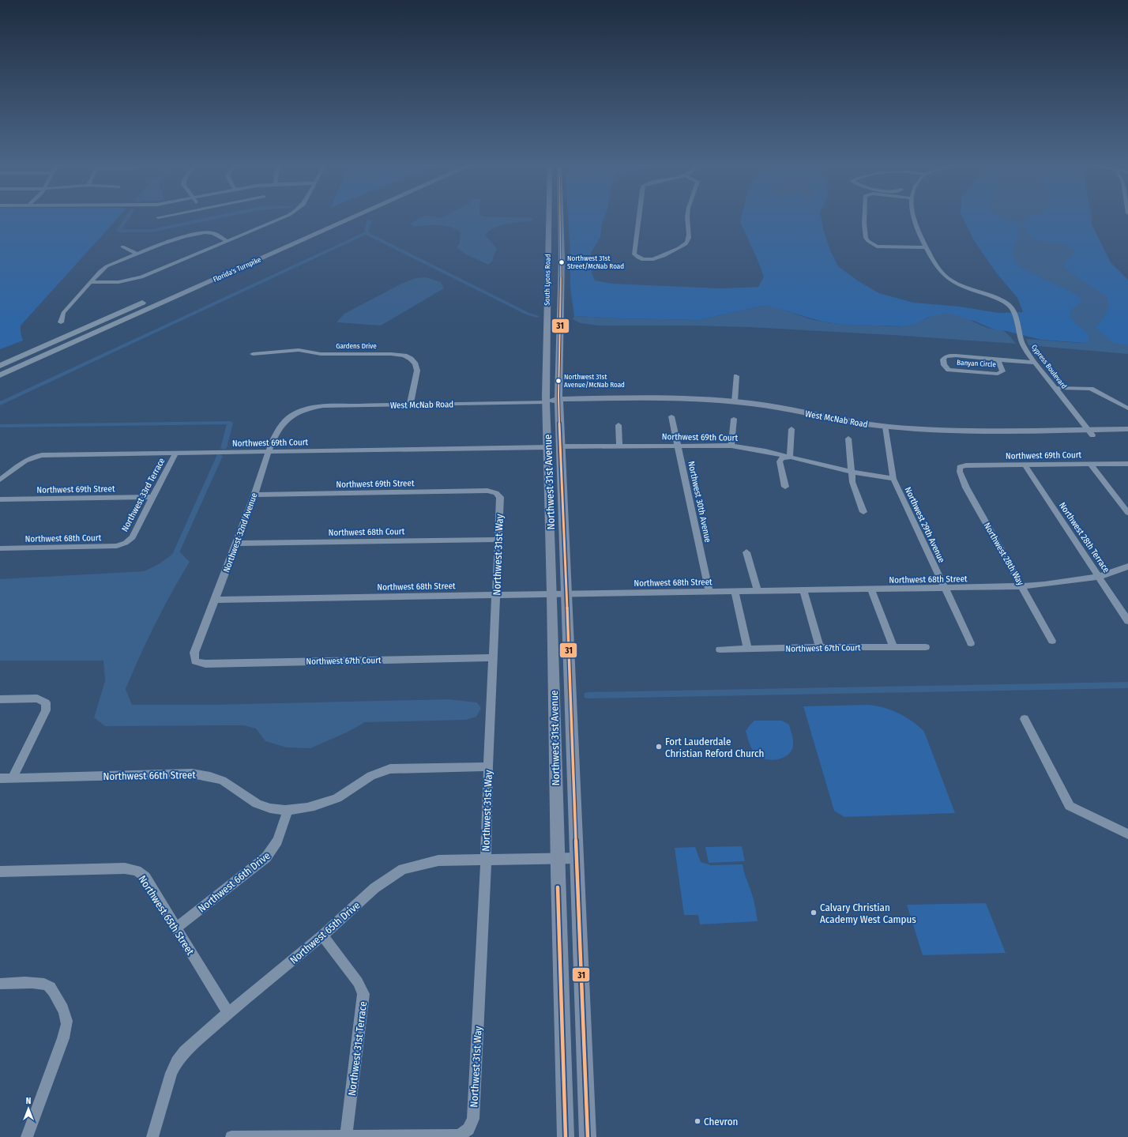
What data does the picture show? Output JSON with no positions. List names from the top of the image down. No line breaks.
{"streets":{"highway":["Florida's Turnpike"],"main road":["South Lyons Road","West McNab Road","Northwest 31st Avenue"],"street":["Gardens Drive","Banyan Circle","Cypress Boulevard","Northwest 69th Court","Northwest 69th Street","Northwest 33rd Terrace","Northwest 30th Avenue","Northwest 29th Avenue","Northwest 68th Court","Northwest 32nd Avenue","Northwest 28th Terrace","Northwest 28th Way","Northwest 31st Way","Northwest 68th Street","Northwest 67th Court","Northwest 66th Street","Northwest 66th Drive","Northwest 65th Street","Northwest 65th Drive","Northwest 31st Terrace"]},"crossings":[["South Lyons Road","Northwest 31st Avenue"],["Gardens Drive","West McNab Road"],["Banyan Circle","Cypress Boulevard"],["Cypress Boulevard","West McNab Road"],["West McNab Road","Northwest 31st Avenue"],["West McNab Road","Northwest 29th Avenue"],["West McNab Road","Northwest 32nd Avenue"],["Northwest 69th Court","Northwest 31st Avenue"],["Northwest 69th Court","Northwest 33rd Terrace"],["Northwest 69th Court","Northwest 30th Avenue"],["Northwest 69th Court","Northwest 29th Avenue"],["Northwest 69th Court","Northwest 32nd Avenue"],["Northwest 69th Court","Northwest 28th Terrace"],["Northwest 69th Court","Northwest 28th Way"],["Northwest 31st Avenue","Northwest 68th Street"],["Northwest 31st Avenue","Northwest 65th Drive"],["Northwest 69th Street","Northwest 33rd Terrace"],["Northwest 69th Street","Northwest 32nd Avenue"],["Northwest 69th Street","Northwest 31st Way"],["Northwest 33rd Terrace","Northwest 68th Court"],["Northwest 30th Avenue","Northwest 68th Street"],["Northwest 29th Avenue","Northwest 68th Street"],["Northwest 68th Court","Northwest 32nd Avenue"],["Northwest 68th Court","Northwest 31st Way"],["Northwest 32nd Avenue","Northwest 68th Street"],["Northwest 32nd Avenue","Northwest 67th Court"],["Northwest 28th Terrace","Northwest 68th Street"],["Northwest 28th Way","Northwest 68th Street"],["Northwest 31st Way","Northwest 68th Street"],["Northwest 31st Way","Northwest 67th Court"],["Northwest 31st Way","Northwest 66th Street"],["Northwest 31st Way","Northwest 65th Drive"],["Northwest 31st Way","Northwest 31st Terrace"],["Northwest 66th Street","Northwest 66th Drive"],["Northwest 66th Drive","Northwest 65th Street"],["Northwest 65th Street","Northwest 65th Drive"],["Northwest 65th Drive","Northwest 31st Terrace"]],"places":["Northwest 31st Street/McNab Road","Northwest 31st Avenue/McNab Road","Fort Lauderdale Christian Reford Church","Calvary Christian Academy West Campus","Chevron"],"lines":["transit line 31"],"north":"top"}
